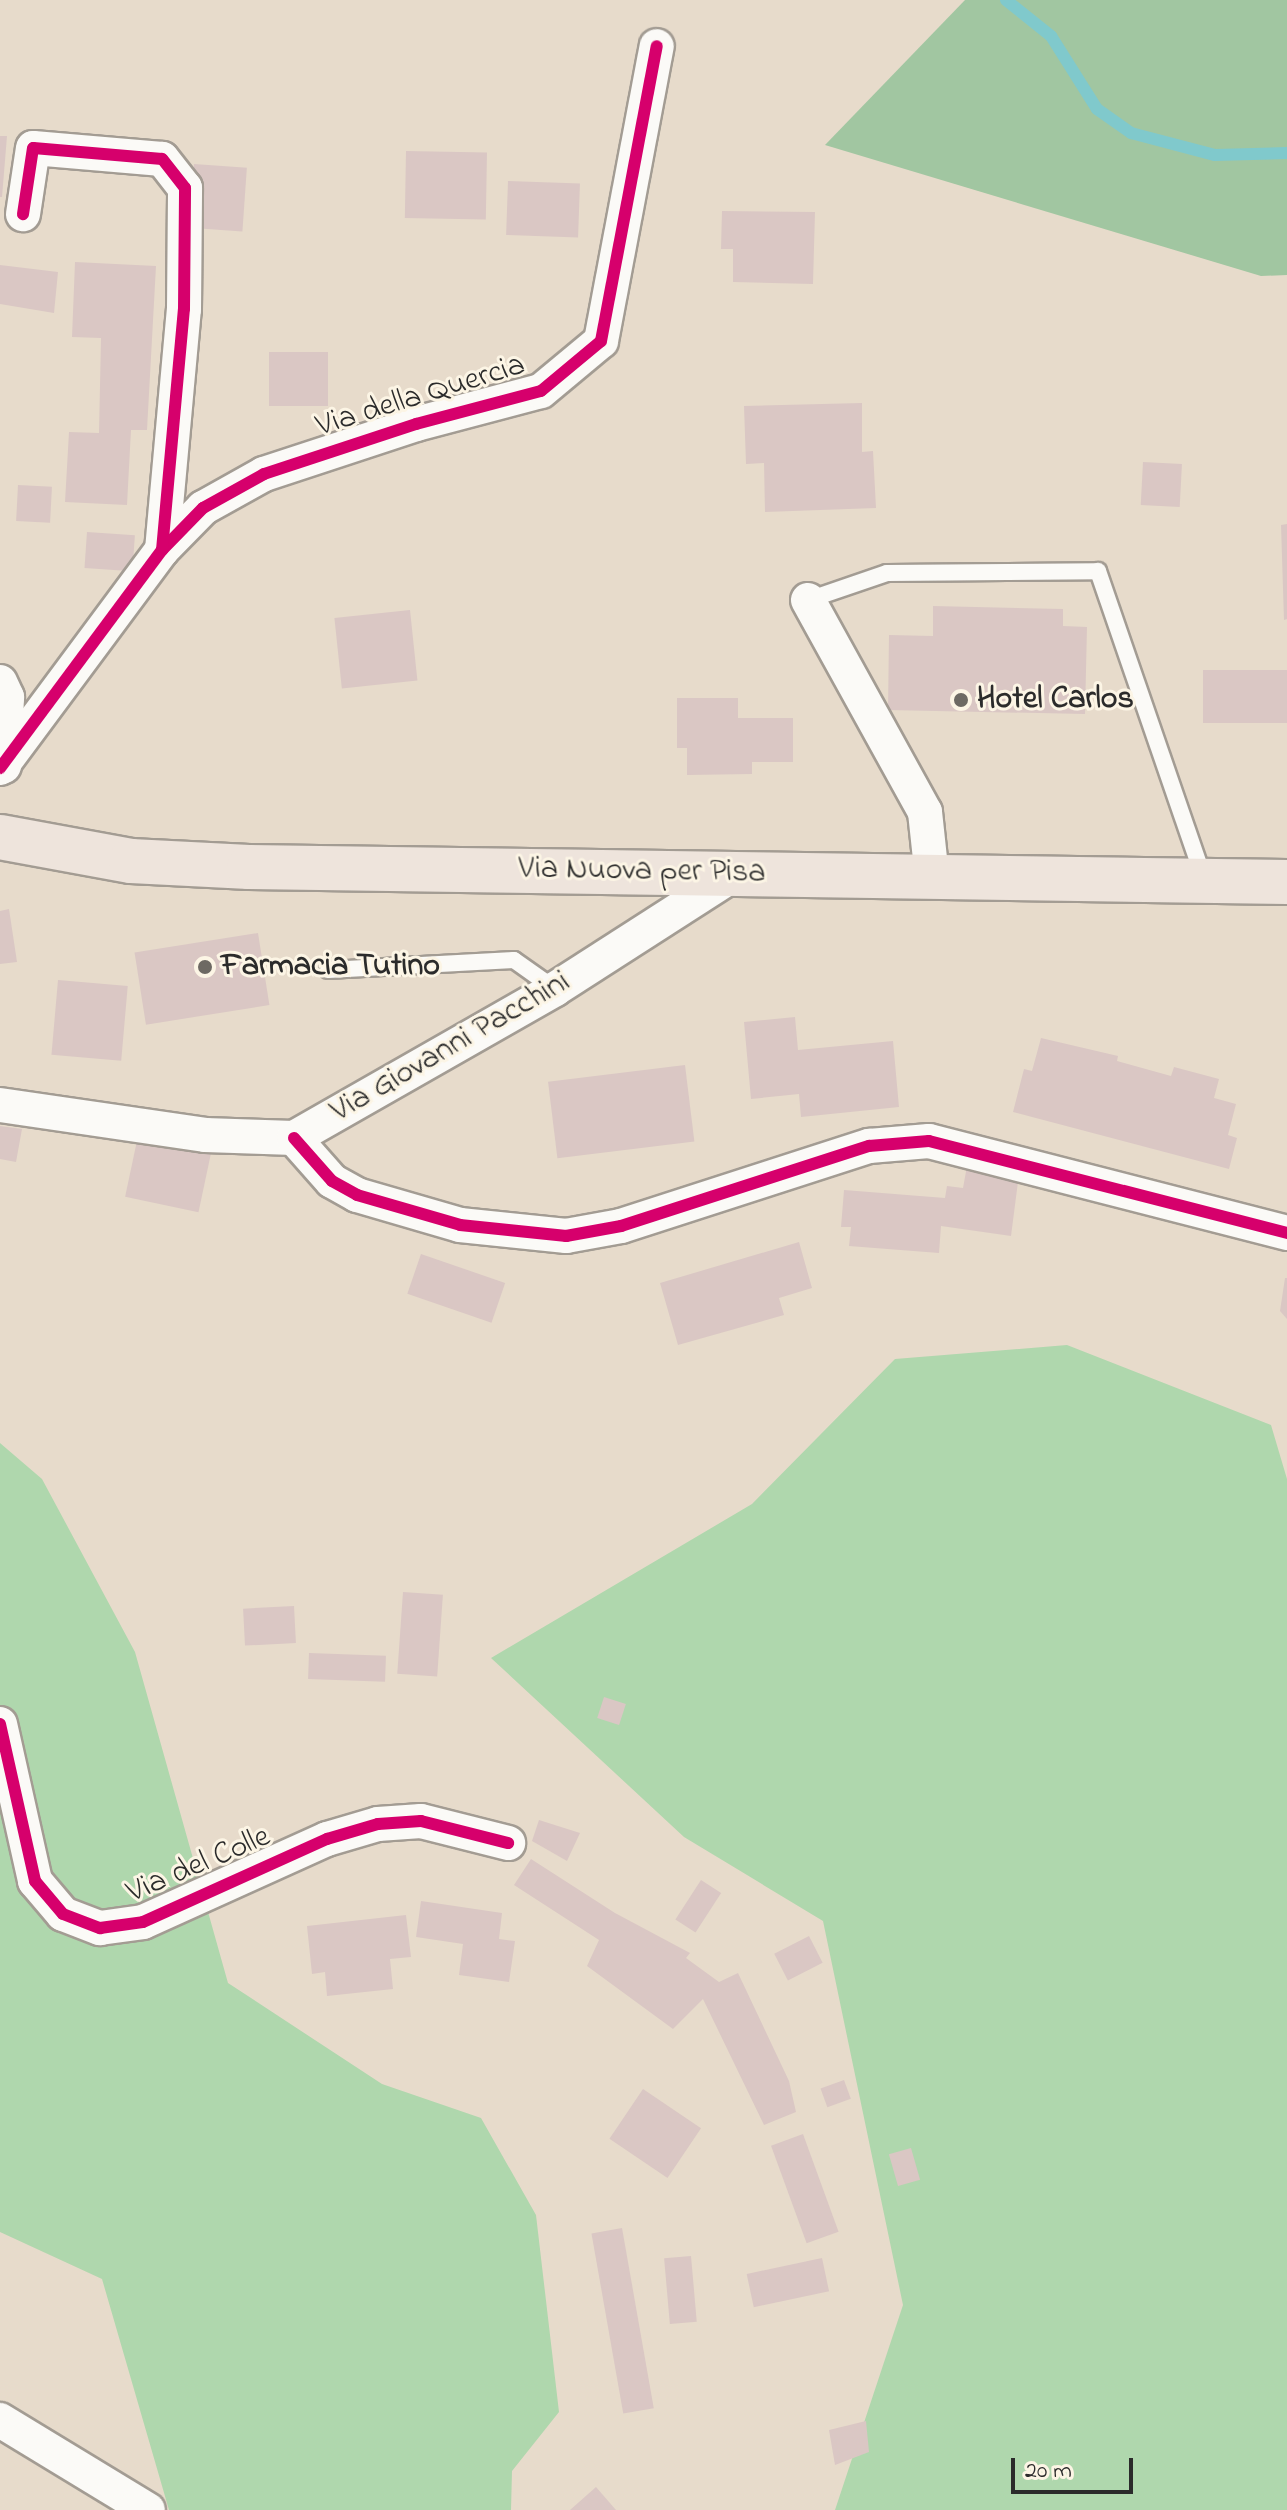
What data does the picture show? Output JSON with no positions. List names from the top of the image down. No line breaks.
{"streets":{"main road":["Via Nuova per Pisa"],"street":["Via della Quercia","Via Giovanni Pacchini","Via del Colle"]},"crossings":[["Via Nuova per Pisa","Via Giovanni Pacchini"]],"places":["Hotel Carlos","Farmacia Tutino"],"scale_bar":"20 m"}
